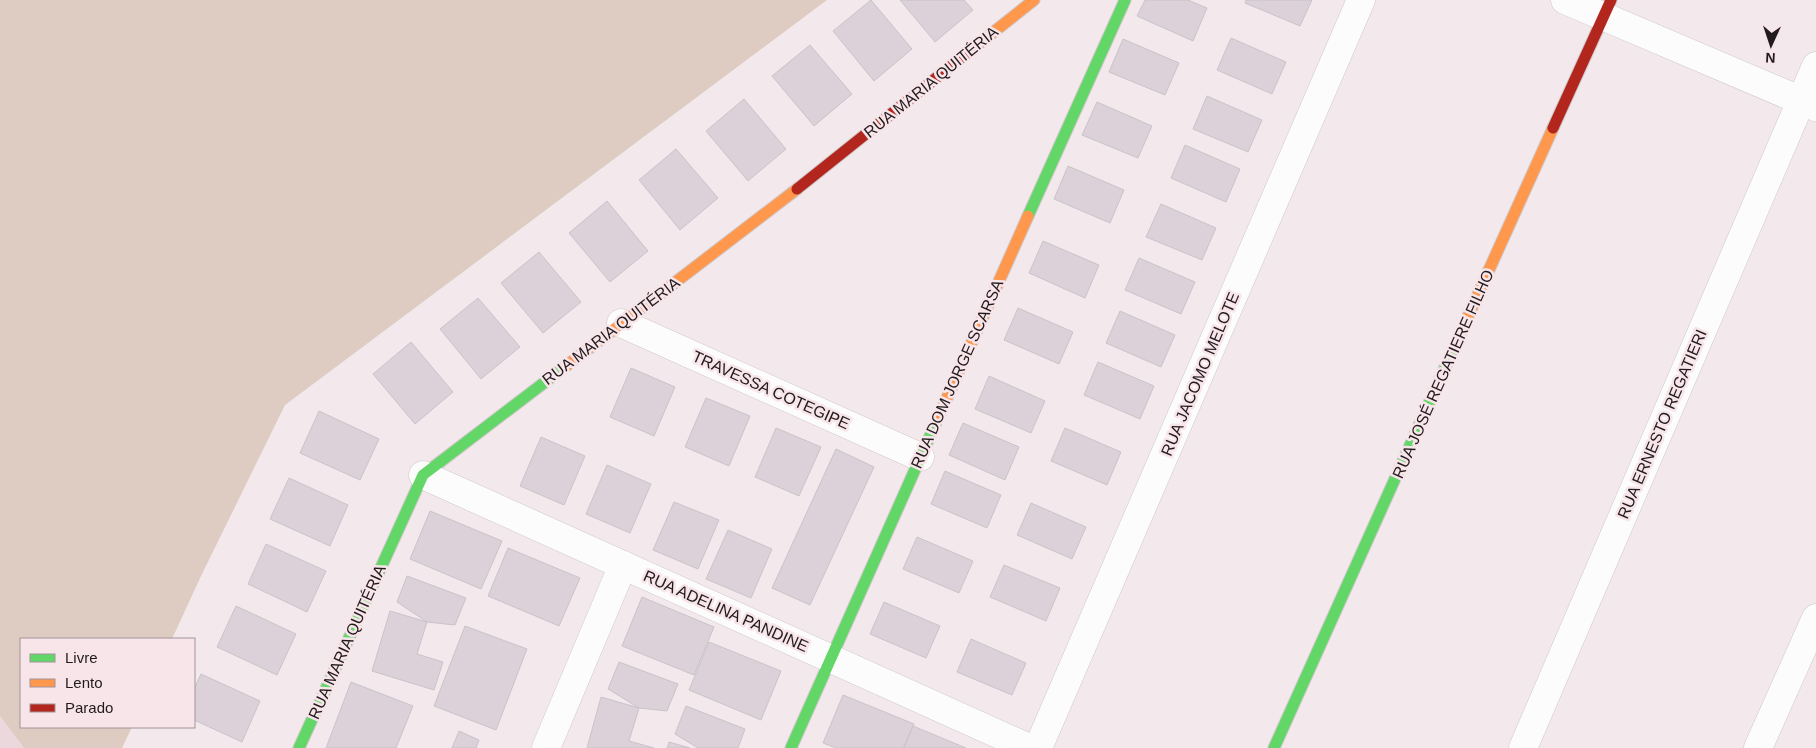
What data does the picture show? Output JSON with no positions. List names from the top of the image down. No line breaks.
{"streets":{"street":["RUA MARIA QUITÉRIA","RUA DOM JORGE SCARSA","RUA JACOMO MELOTE","RUA JOSÉ REGATIERE FILHO","TRAVESSA COTEGIPE","RUA ERNESTO REGATIERI","RUA ADELINA PANDINE"]},"crossings":[["RUA MARIA QUITÉRIA","TRAVESSA COTEGIPE"],["RUA MARIA QUITÉRIA","RUA ADELINA PANDINE"],["RUA DOM JORGE SCARSA","TRAVESSA COTEGIPE"],["RUA DOM JORGE SCARSA","RUA ADELINA PANDINE"]],"legend":["Livre","Lento","Parado"],"north":"bottom"}
